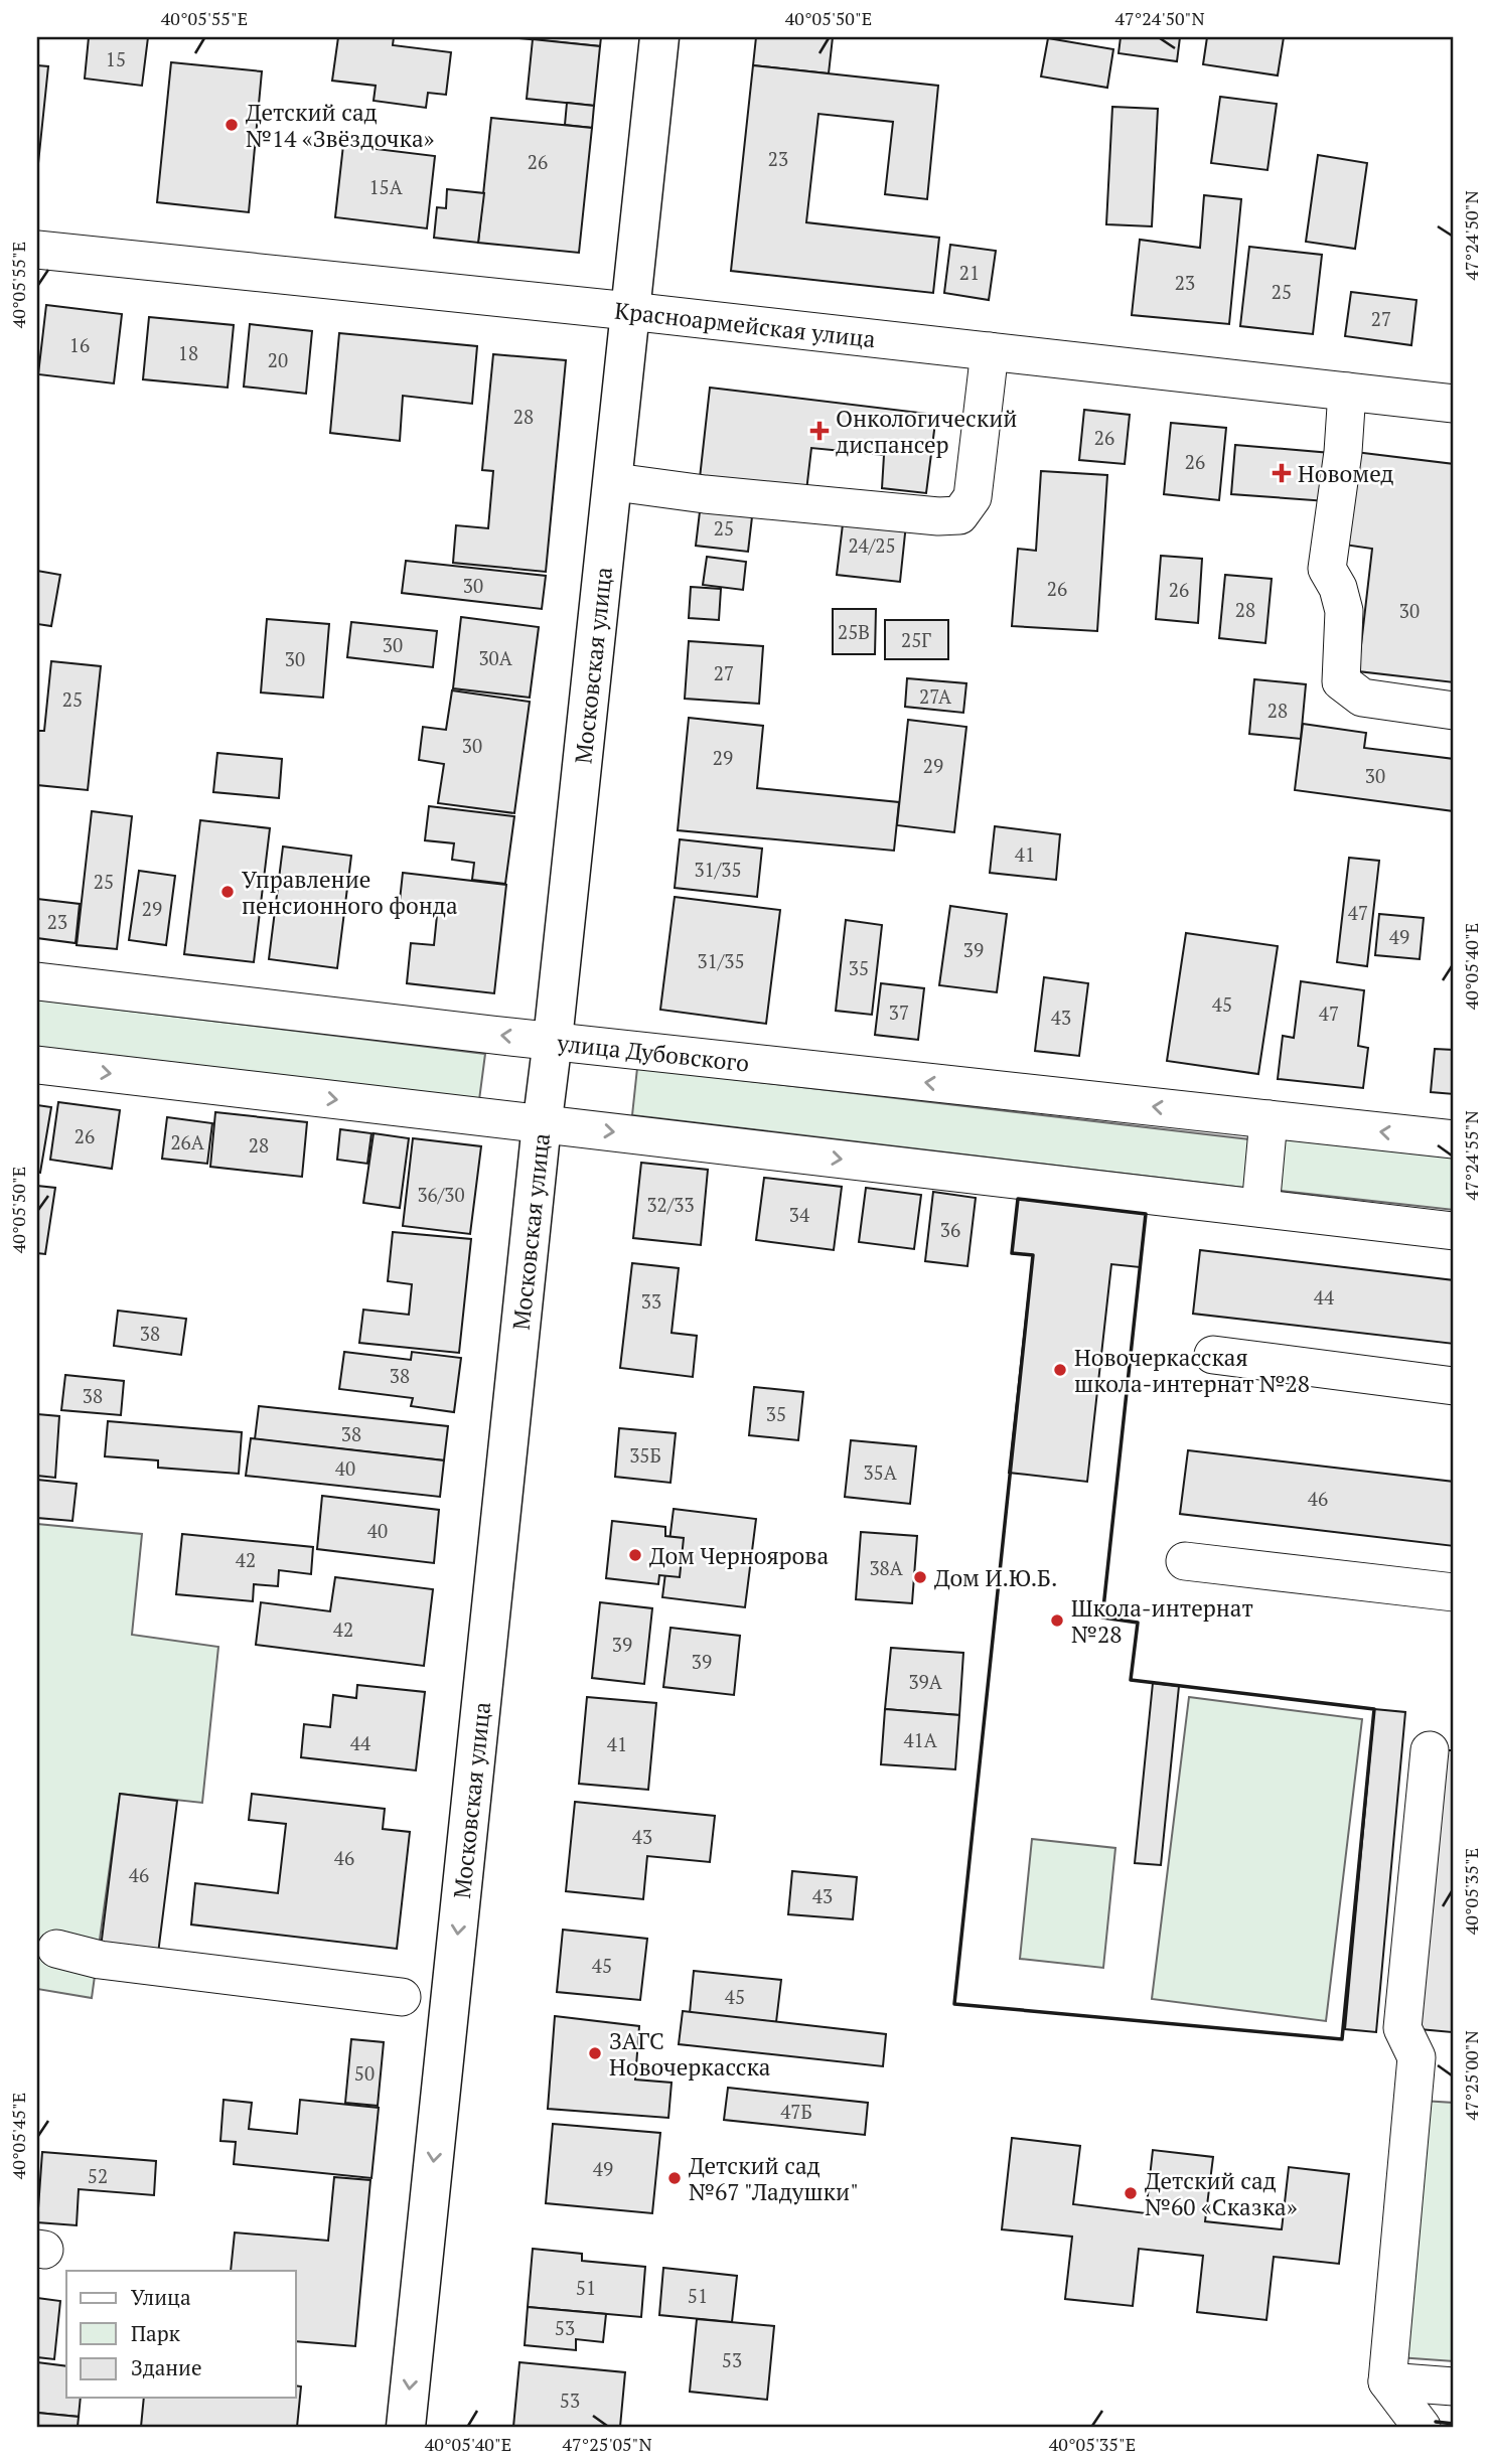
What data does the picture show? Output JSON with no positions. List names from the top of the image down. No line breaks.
{"streets":{"main road":["Московская улица"],"street":["Красноармейская улица","улица Дубовского"]},"crossings":[["Красноармейская улица","Московская улица"],["Московская улица","улица Дубовского"]],"places":{"other":["Детский сад №14 «Звёздочка»","Управление пенсионного фонда","Новочеркасская школа-интернат №28","Дом Черноярова","Дом И.Ю.Б.","Школа-интернат №28","ЗАГС Новочеркасска","Детский сад №67 \"Ладушки\"","Детский сад №60 «Сказка»"],"health":["Онкологический диспансер","Новомед"]},"house_numbers":["15","23","26","15А","21","23","25","27","16","18","20","28","26","26","25","24/25","30","26","26","28","30","25В","25Г","30","30А","30","27","27А","25","28","30","29","29","30","41","31/35","25","29","47","23","49","39","31/35","35","45","37","47","43","26","26А","28","36/30","32/33","34","36","44","33","38","38","38","35","38","35Б","40","35А","46","40","42","38А","42","39","39","39А","41А","44","41","43","46","46","43","45","45","50","47Б","49","52","51","51","53","53","53"],"legend":["Улица","Парк","Здание"],"coordinates":["40°05'55\"E","40°05'50\"E","47°24'50\"N","40°05'40\"E","47°24'55\"N","40°05'35\"E","47°25'00\"N","40°05'45\"E","47°25'05\"N"]}
